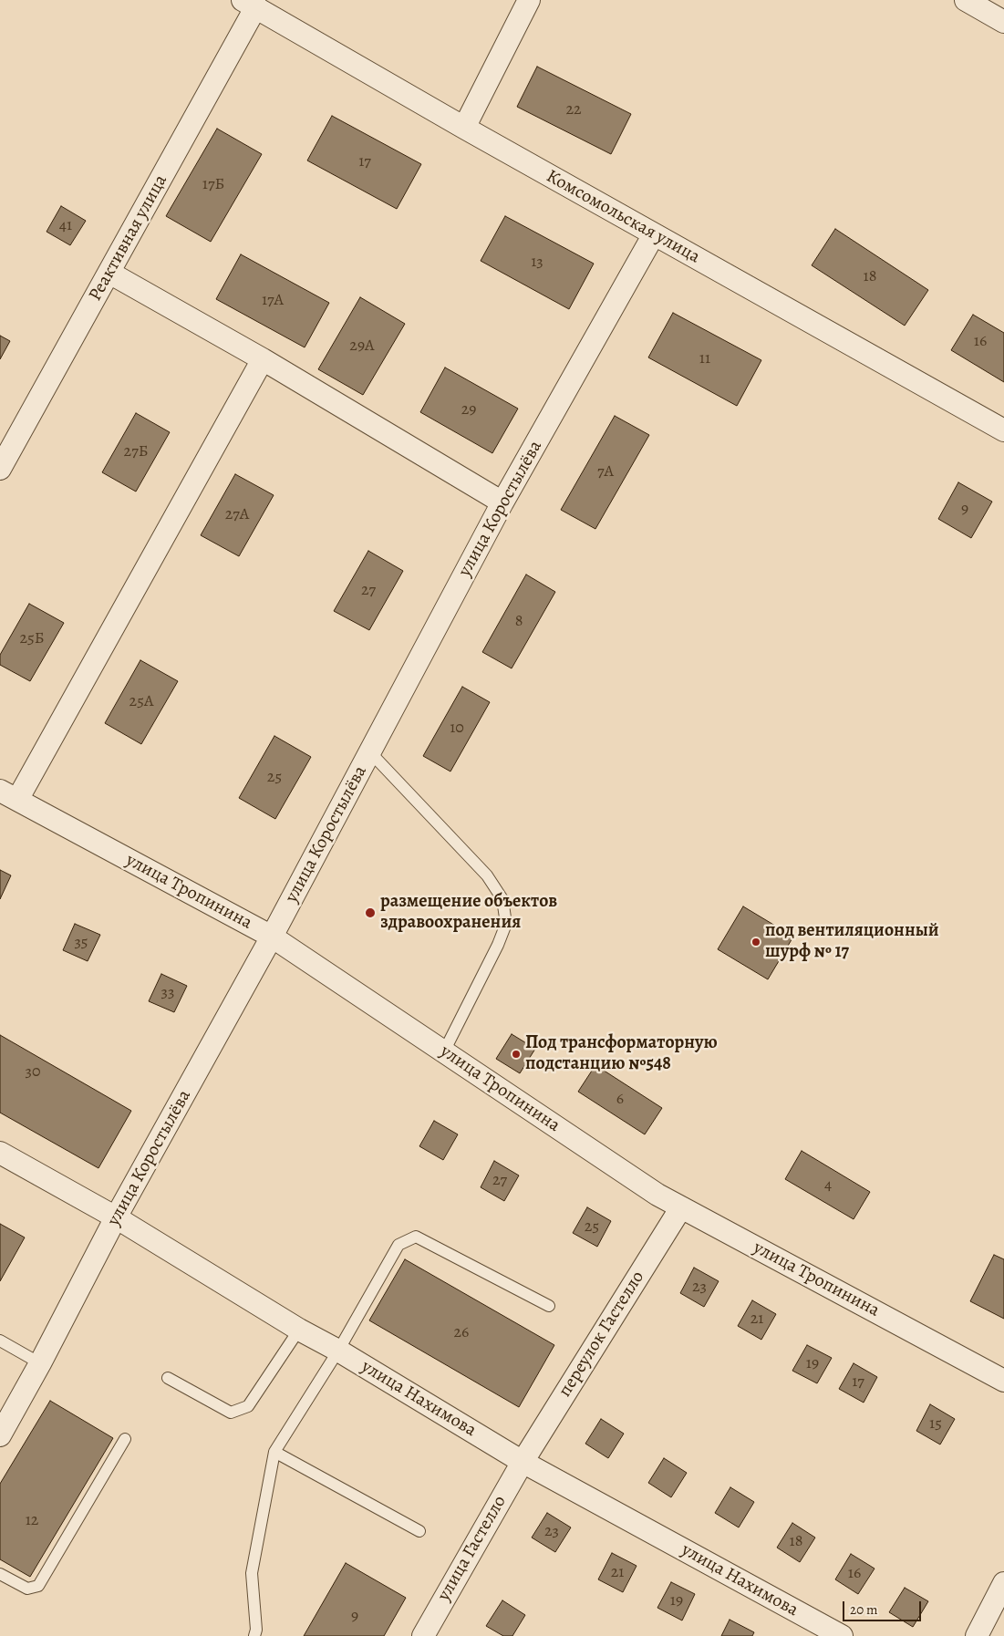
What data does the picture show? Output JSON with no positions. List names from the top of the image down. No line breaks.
{"streets":{"street":["Комсомольская улица","Реактивная улица","улица Коростылёва","улица Тропинина","переулок Гастелло","улица Нахимова","улица Гастелло"]},"crossings":[["Комсомольская улица","Реактивная улица"],["Комсомольская улица","улица Коростылёва"],["улица Коростылёва","улица Тропинина"],["улица Коростылёва","улица Нахимова"],["улица Тропинина","переулок Гастелло"],["переулок Гастелло","улица Нахимова"],["переулок Гастелло","улица Гастелло"],["улица Нахимова","улица Гастелло"]],"places":["размещение объектов здравоохранения","под вентиляционный шурф № 17","Под трансформаторную подстанцию №548"],"house_numbers":["22","17","17Б","41","13","18","17А","16","29А","11","29","27Б","7А","9","27А","27","8","25Б","25А","10","25","35","33","30","6","27","4","25","23","21","26","19","17","15","12","23","18","21","16","19","9"],"scale_bar":"20 m"}
